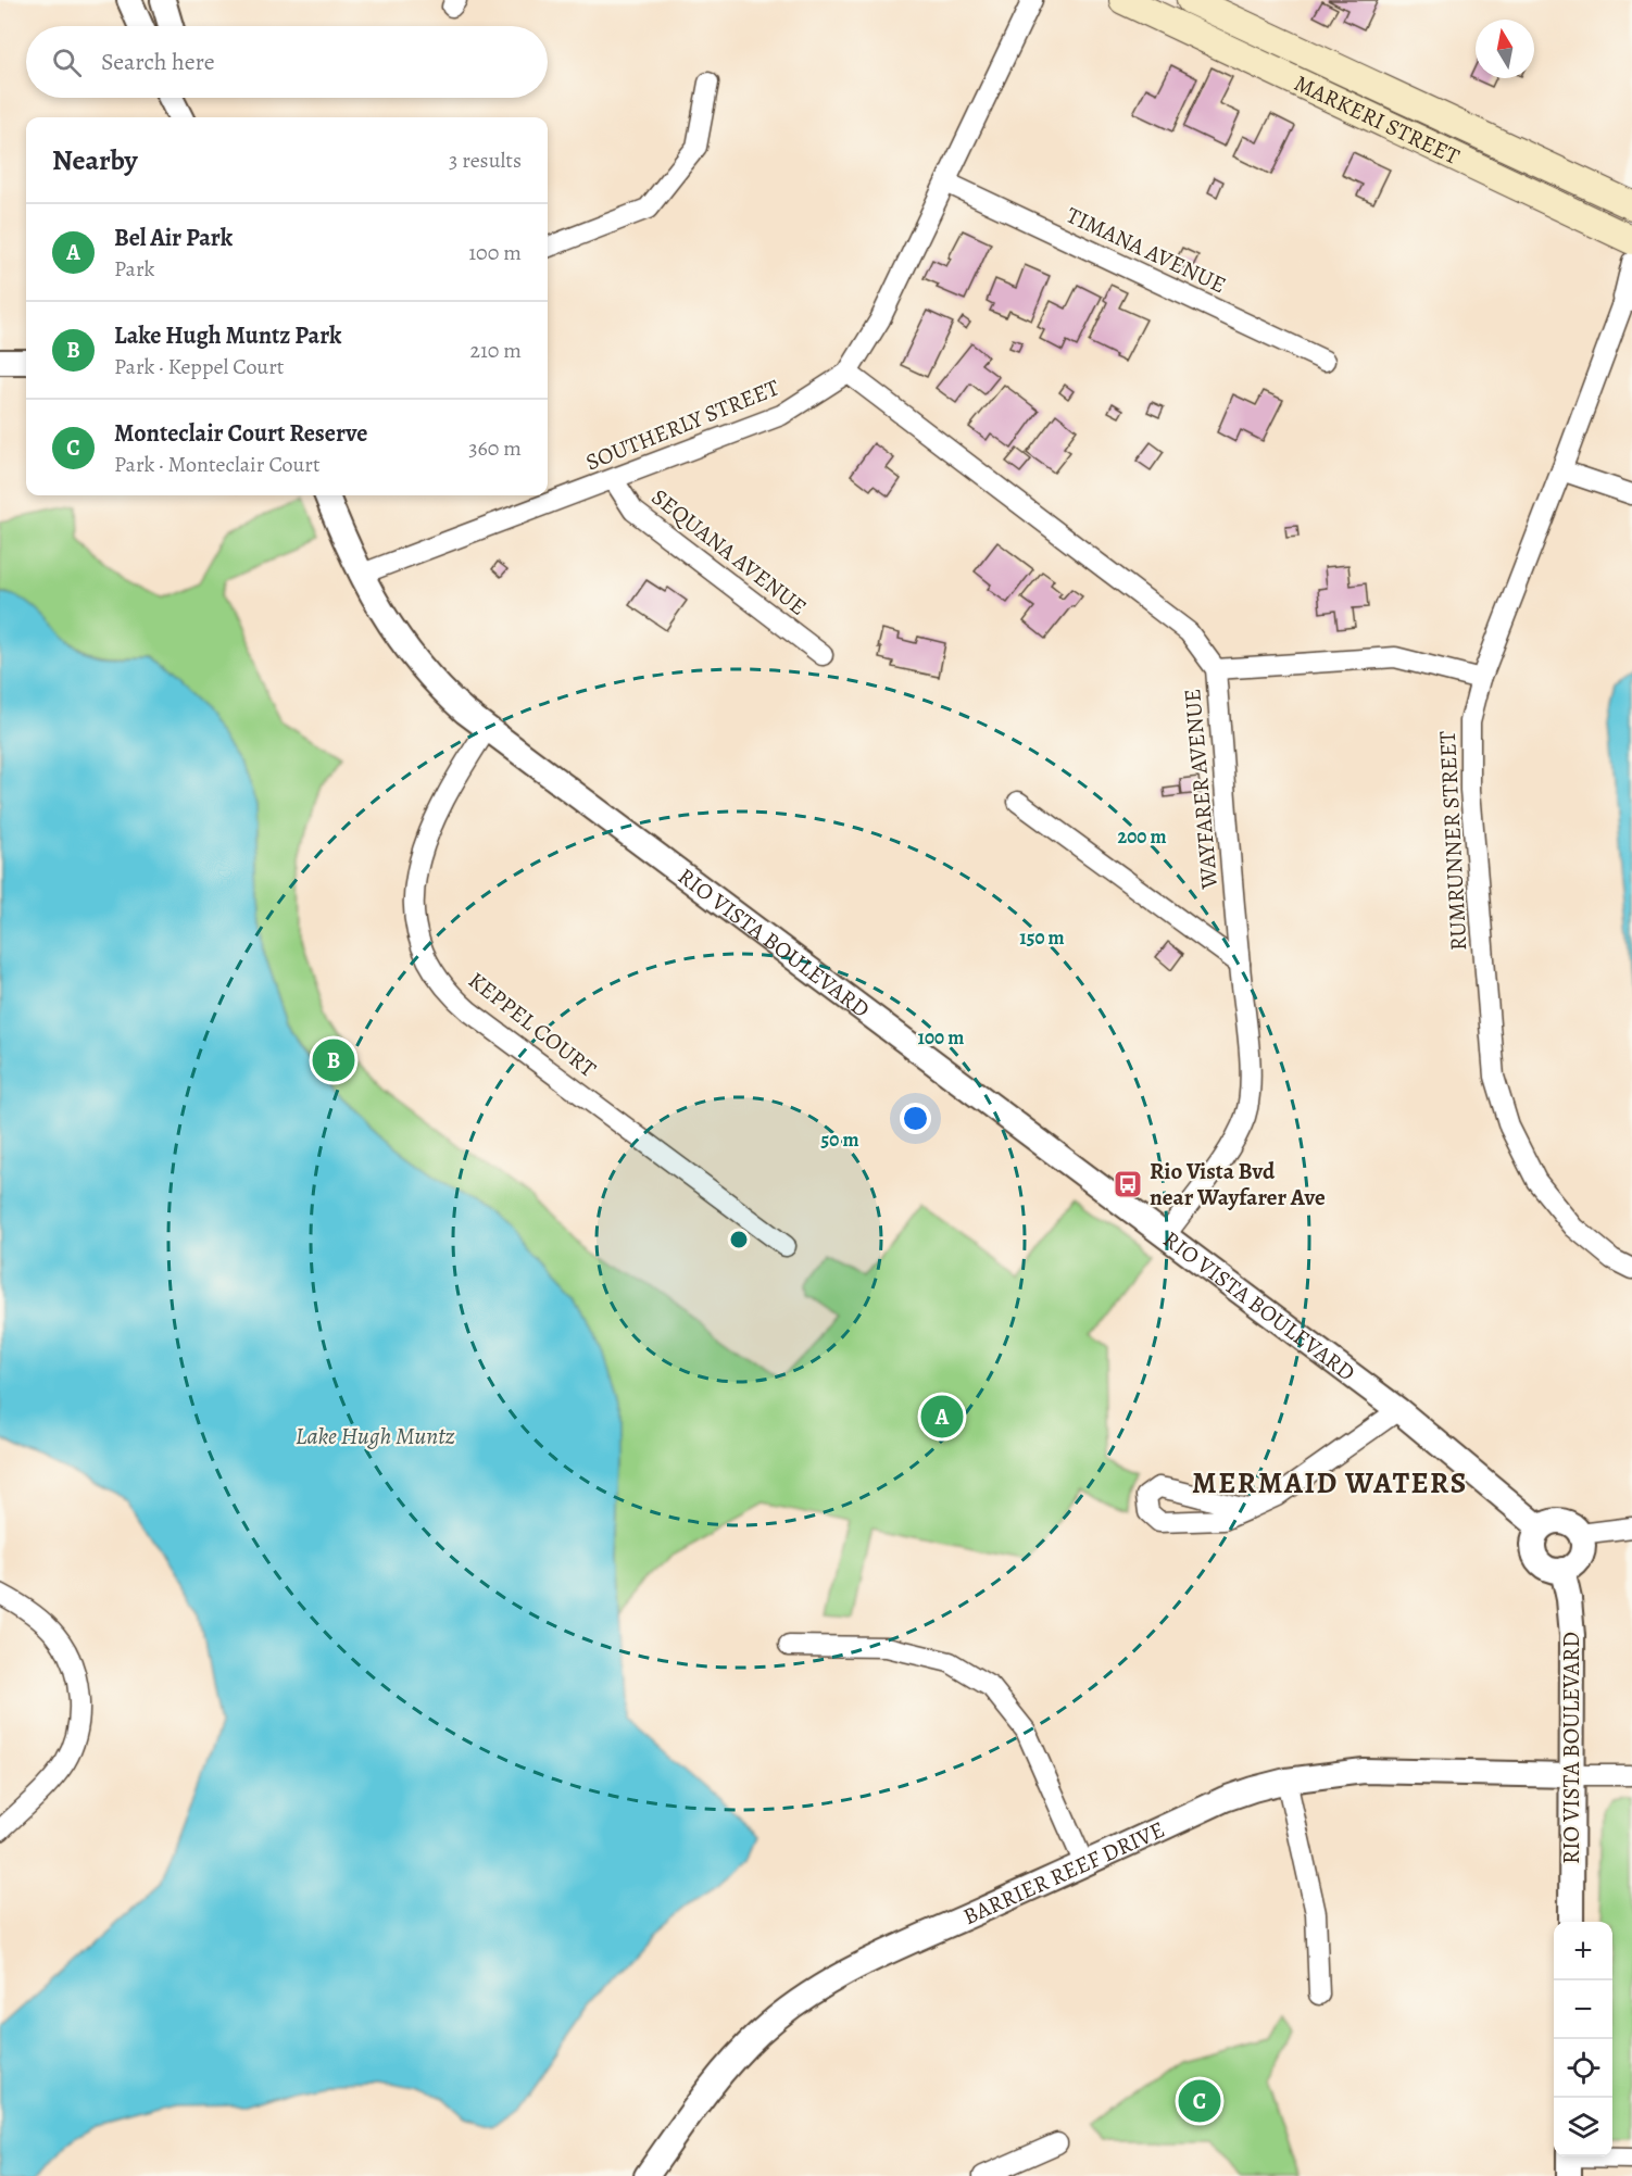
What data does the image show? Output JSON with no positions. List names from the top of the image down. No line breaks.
{"streets":{"main road":["MARKERI STREET"],"street":["TIMANA AVENUE","SOUTHERLY STREET","SEQUANA AVENUE","WAYFARER AVENUE","RUMRUNNER STREET","RIO VISTA BOULEVARD","KEPPEL COURT","BARRIER REEF DRIVE"]},"crossings":[["TIMANA AVENUE","SOUTHERLY STREET"],["SOUTHERLY STREET","SEQUANA AVENUE"],["SOUTHERLY STREET","WAYFARER AVENUE"],["SOUTHERLY STREET","RIO VISTA BOULEVARD"],["WAYFARER AVENUE","RIO VISTA BOULEVARD"],["RIO VISTA BOULEVARD","KEPPEL COURT"],["RIO VISTA BOULEVARD","BARRIER REEF DRIVE"]],"districts":["MERMAID WATERS"],"water":["Lake Hugh Muntz"],"places":{"bus stop":["Rio Vista Bvd near Wayfarer Ave"]},"north":"top","page":{"search":"Search here","heading":["Nearby","3 results"],"list":[{"mark":"A","name":"Bel Air Park","note":"Park","value":"100 m"},{"mark":"B","name":"Lake Hugh Muntz Park","note":"Park · Keppel Court","value":"210 m"},{"mark":"C","name":"Monteclair Court Reserve","note":"Park · Monteclair Court","value":"360 m"}],"pins":["B","A","C"],"map_buttons":["+","−"]},"rings":["200 m","150 m","100 m","50 m"]}
